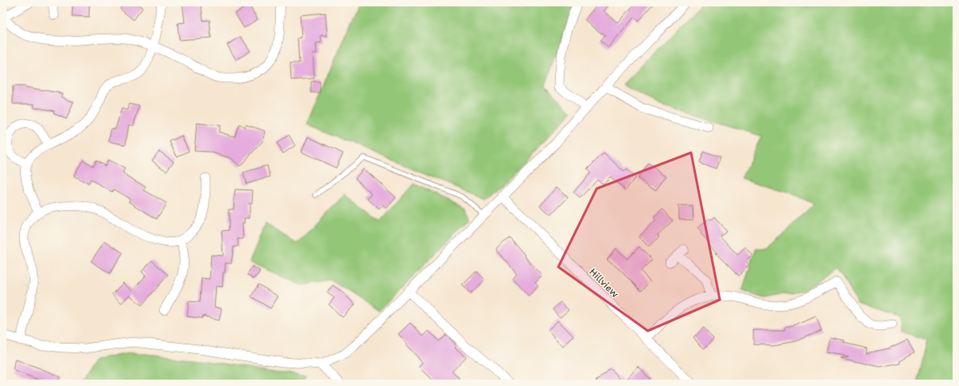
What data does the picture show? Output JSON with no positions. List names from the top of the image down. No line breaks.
{"streets":{"street":["Hillview"]}}
